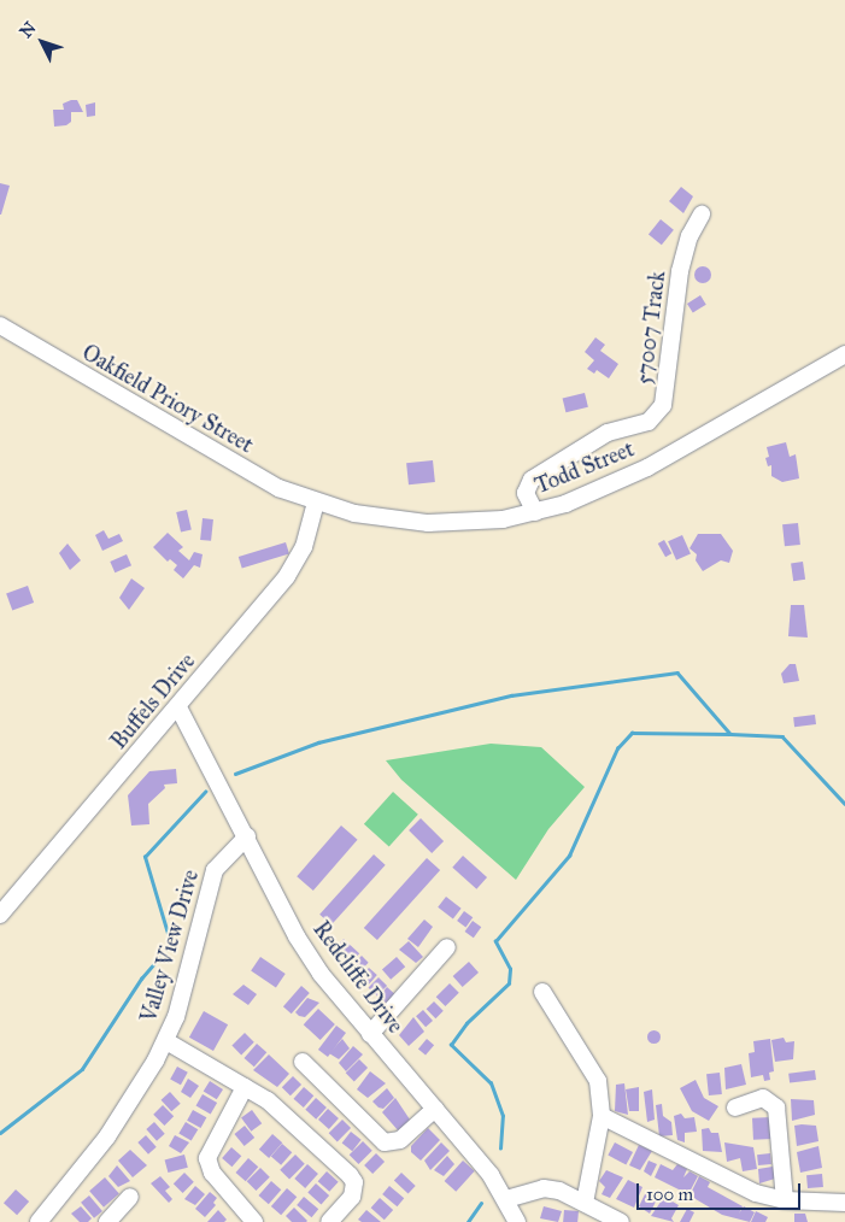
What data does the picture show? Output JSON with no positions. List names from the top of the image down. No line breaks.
{"streets":{"street":["57007 Track","Oakfield Priory Street","Todd Street","Buffels Drive","Valley View Drive","Redcliffe Drive"]},"crossings":[["57007 Track","Todd Street"],["Oakfield Priory Street","Todd Street"],["Oakfield Priory Street","Buffels Drive"],["Todd Street","Buffels Drive"],["Buffels Drive","Redcliffe Drive"],["Valley View Drive","Redcliffe Drive"]],"scale_bar":"100 m","north":"top left"}
